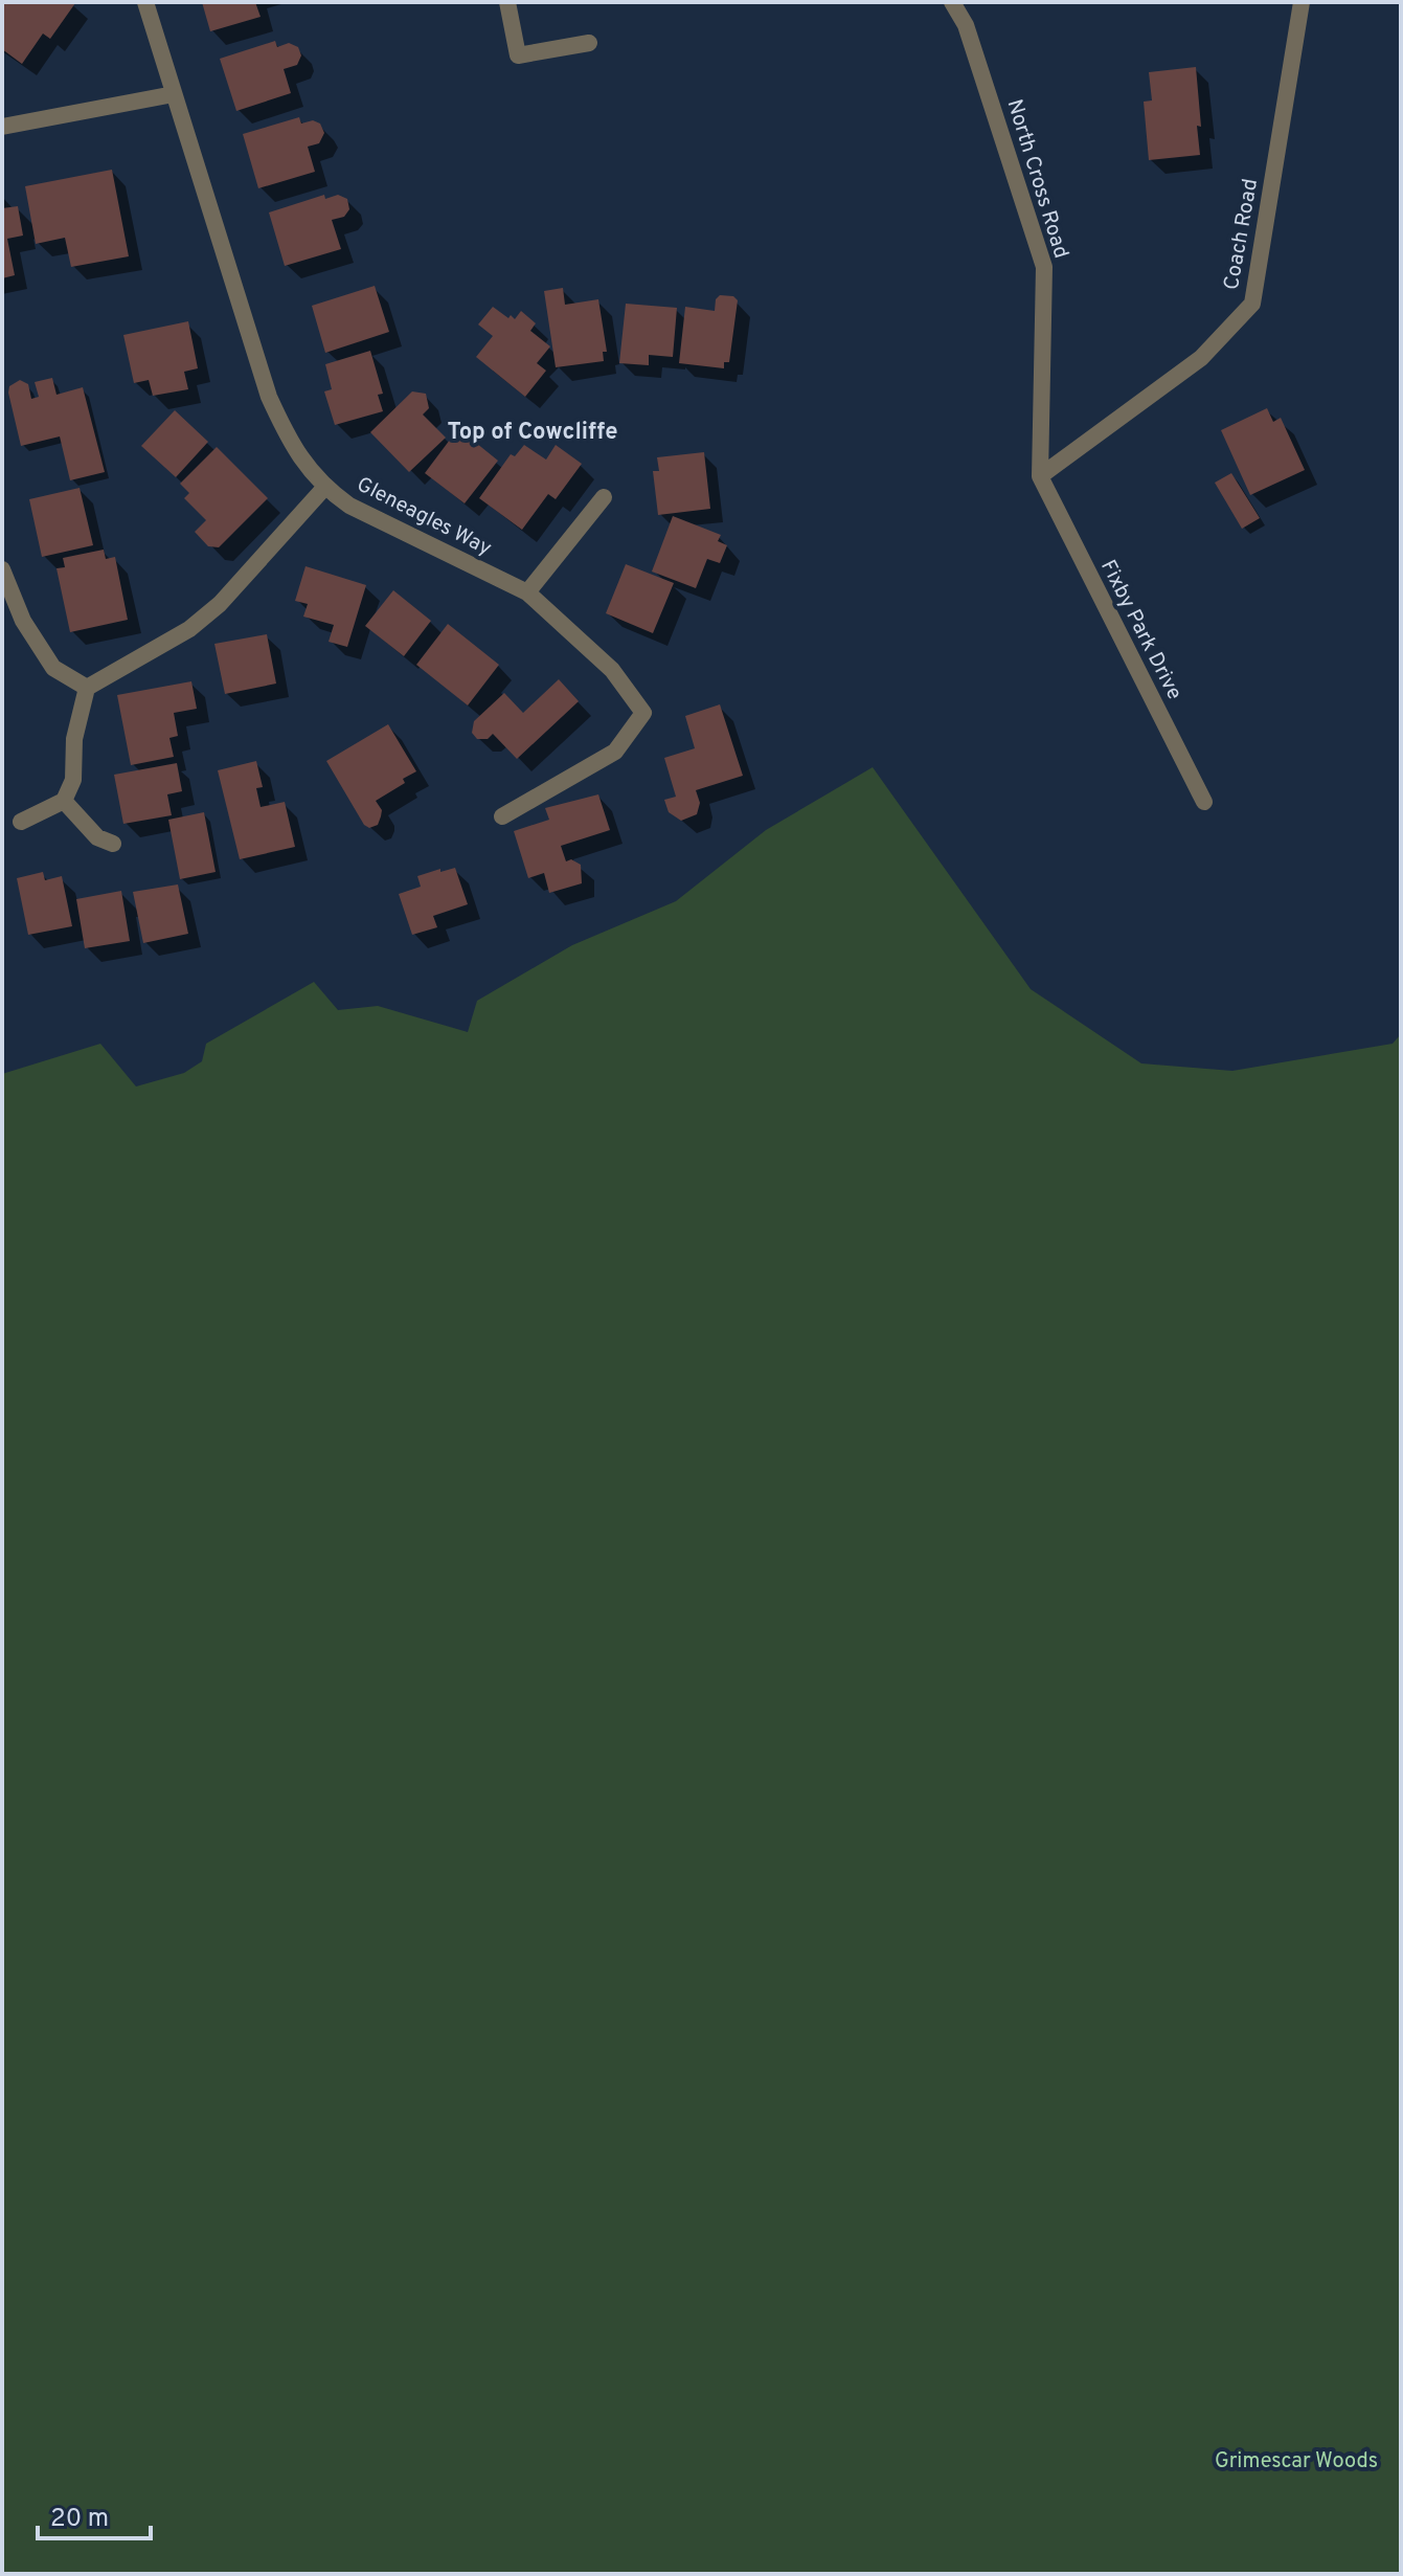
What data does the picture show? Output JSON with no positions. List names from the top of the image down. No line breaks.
{"streets":{"street":["North Cross Road","Coach Road","Gleneagles Way","Fixby Park Drive"]},"crossings":[["North Cross Road","Coach Road"],["North Cross Road","Fixby Park Drive"],["Coach Road","Fixby Park Drive"]],"districts":["Top of Cowcliffe"],"parks":["Grimescar Woods"],"scale_bar":"20 m"}
